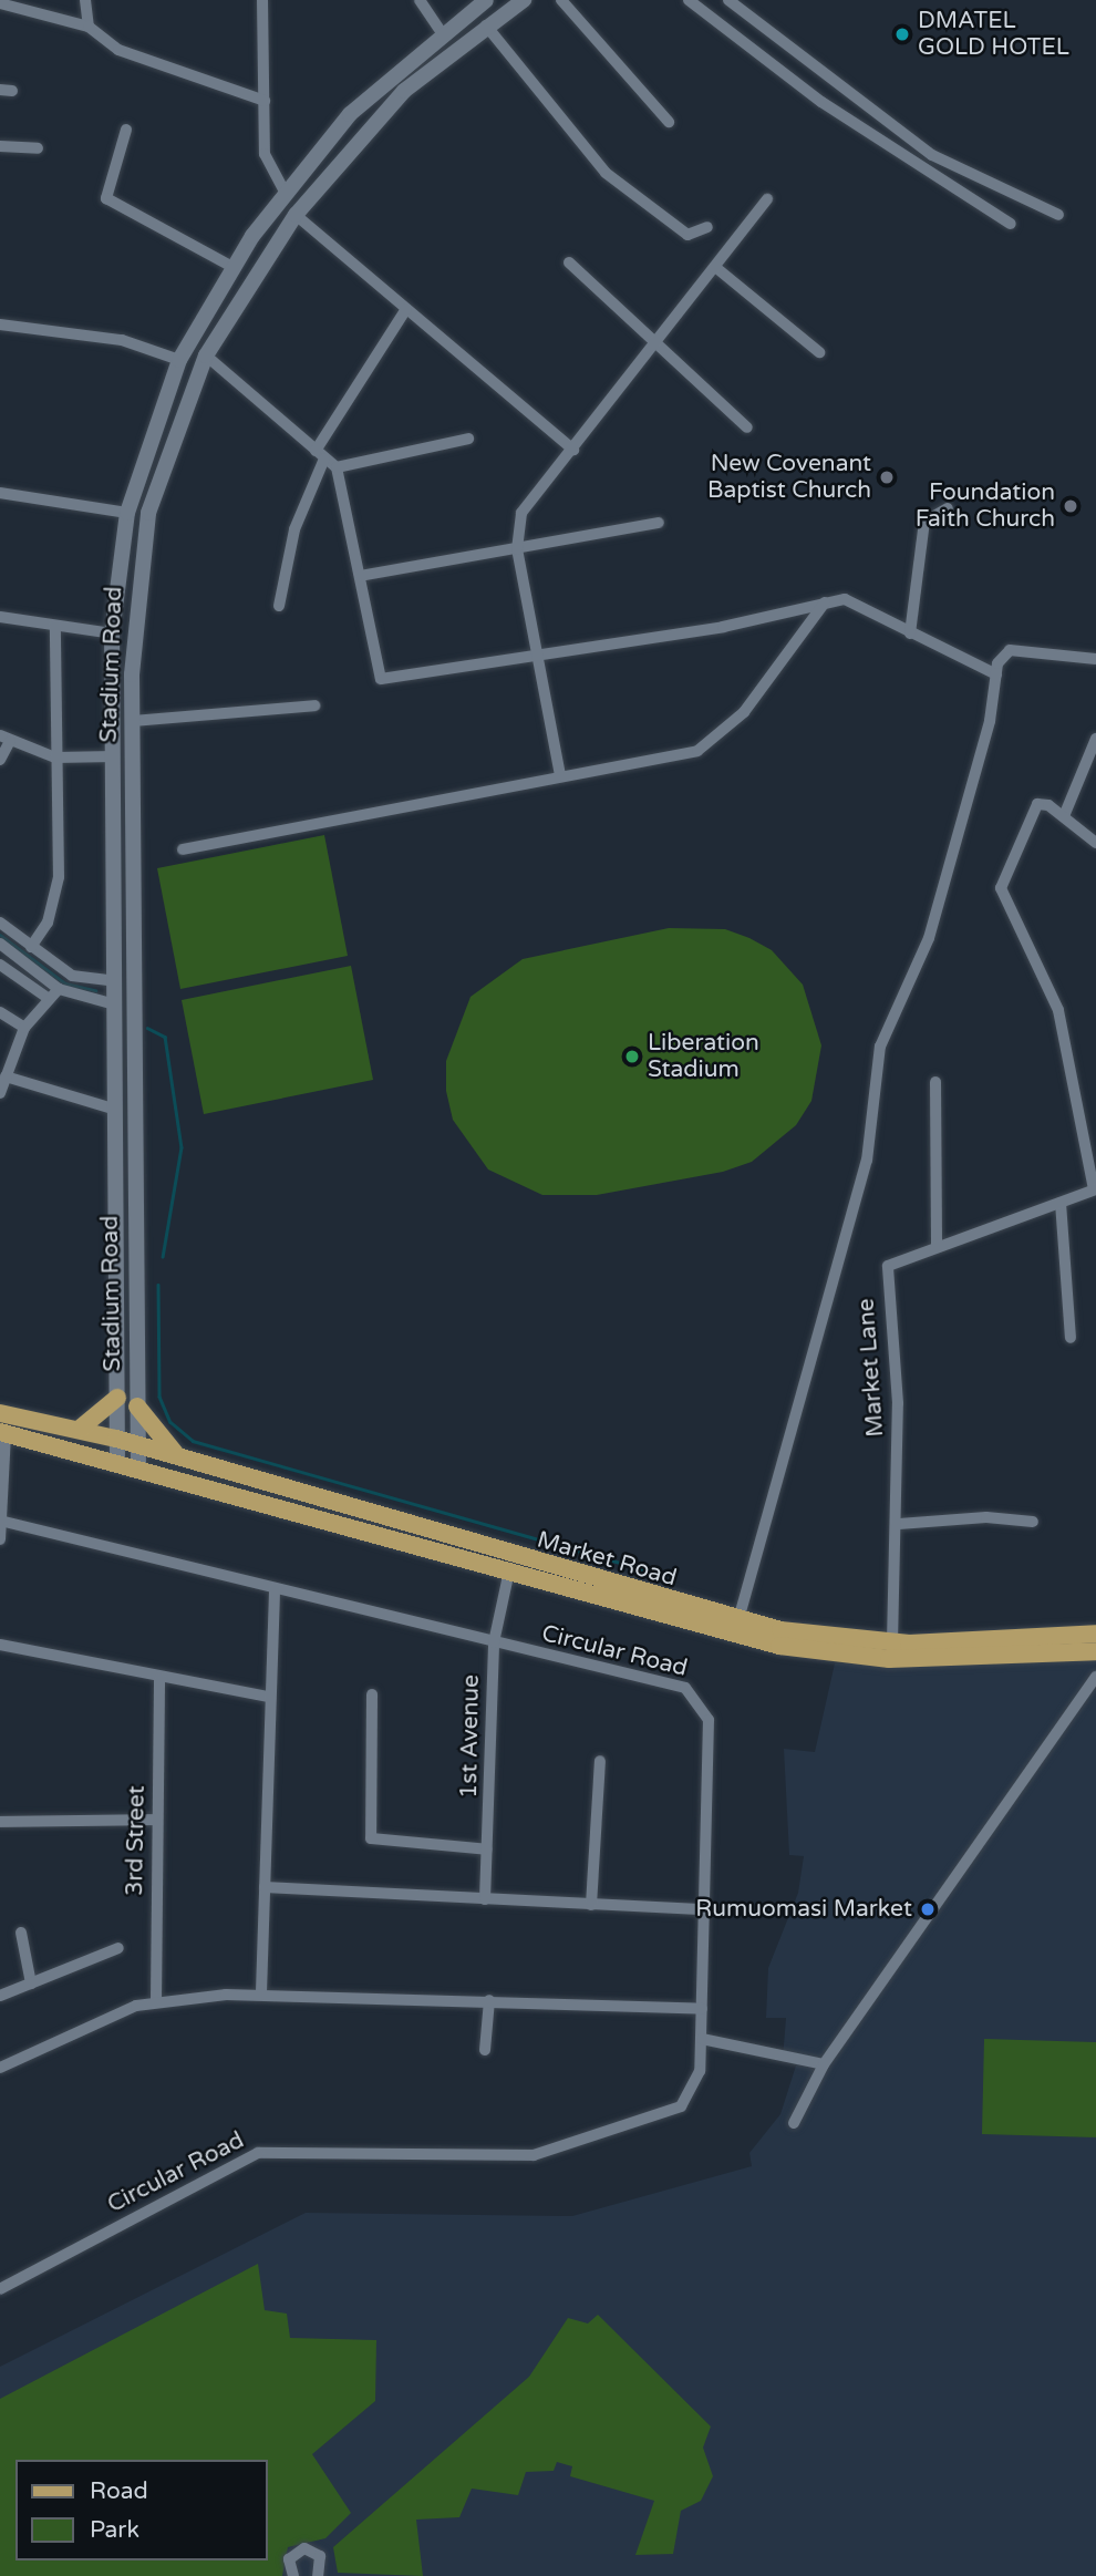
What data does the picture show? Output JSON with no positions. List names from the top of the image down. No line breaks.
{"streets":{"main road":["Stadium Road","Market Road"],"street":["Market Lane","Circular Road","1st Avenue","3rd Street"]},"crossings":[["Stadium Road","Market Road"],["Market Lane","Market Road"],["Market Road","1st Avenue"],["Circular Road","1st Avenue"]],"places":["DMATEL GOLD HOTEL","New Covenant Baptist Church","Foundation Faith Church","Liberation Stadium","Rumuomasi Market"],"legend":["Road","Park"]}
